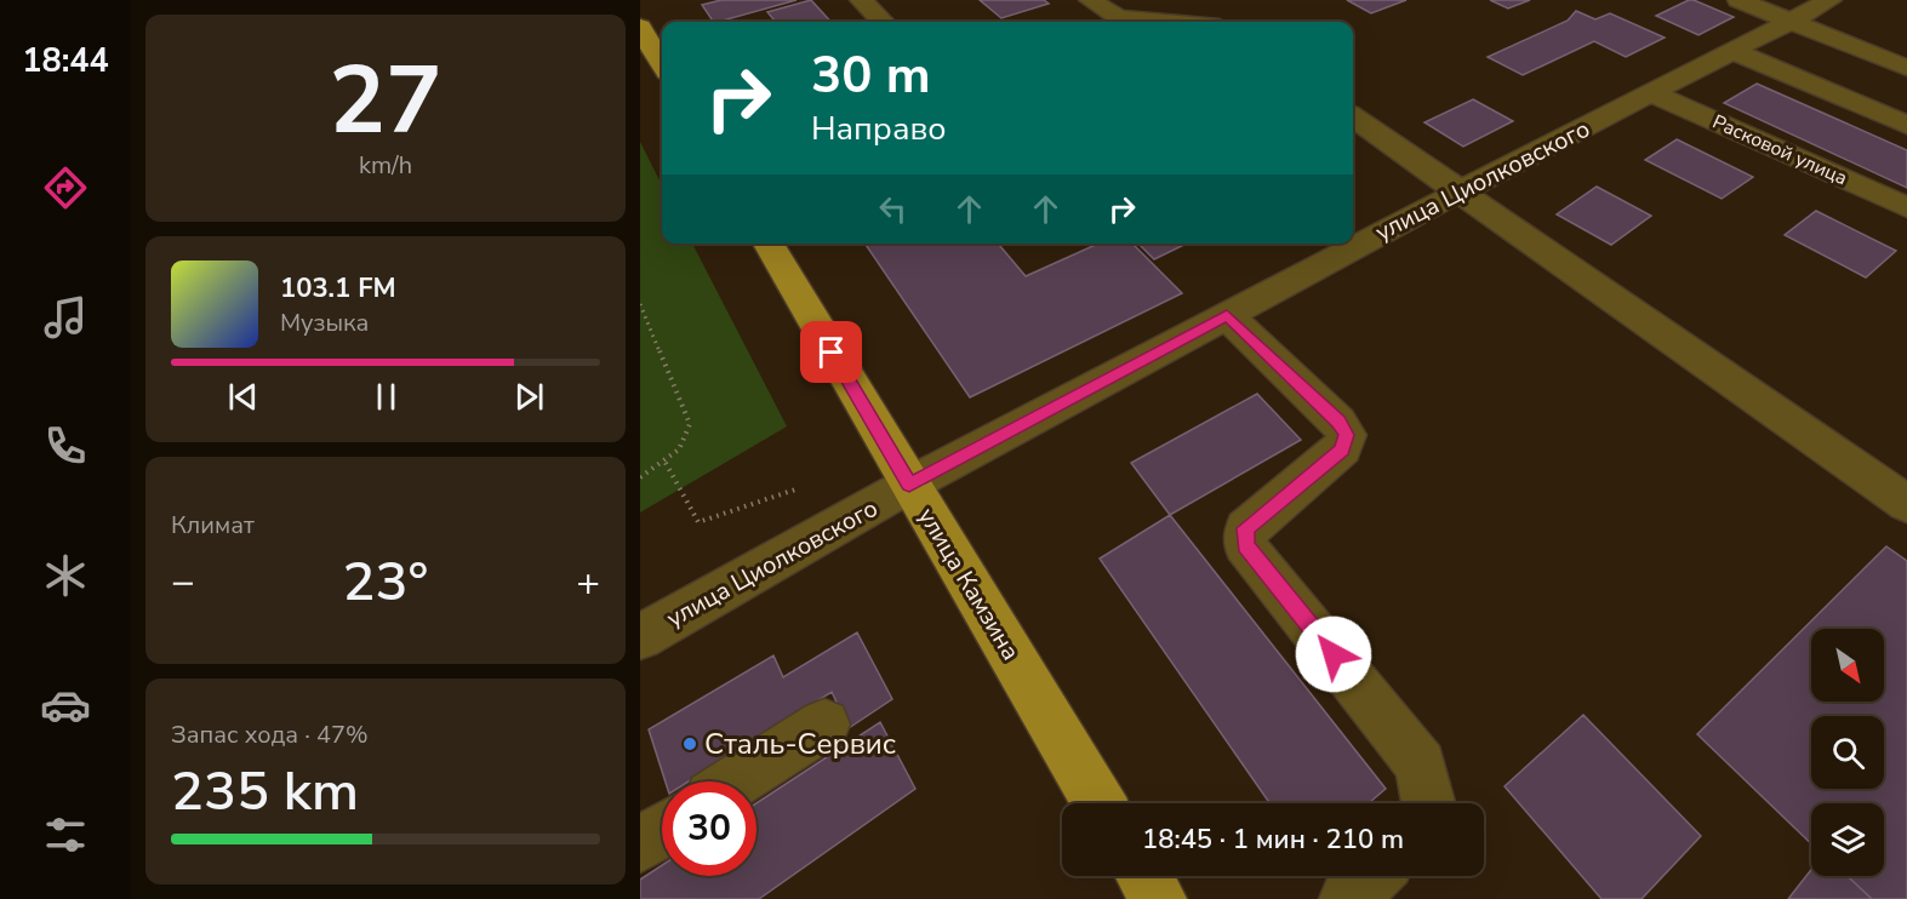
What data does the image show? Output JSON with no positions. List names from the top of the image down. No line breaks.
{"streets":{"main road":["улица Камзина"],"street":["Расковой улица","улица Циолковского"]},"crossings":[["Расковой улица","улица Циолковского"],["улица Циолковского","улица Камзина"]],"places":["Сталь-Сервис"],"north":"bottom right","page":{"tabs":"18:44","tile":[["27","km/h"],"Климат",["Запас хода · 47%","235 km"]],"turn":["30 m","Направо"],"song":["103.1 FM","Музыка"],"heat":["−","23°","+"],"limit":"30","trip":"18:45 · 1 мин · 210 m"}}
